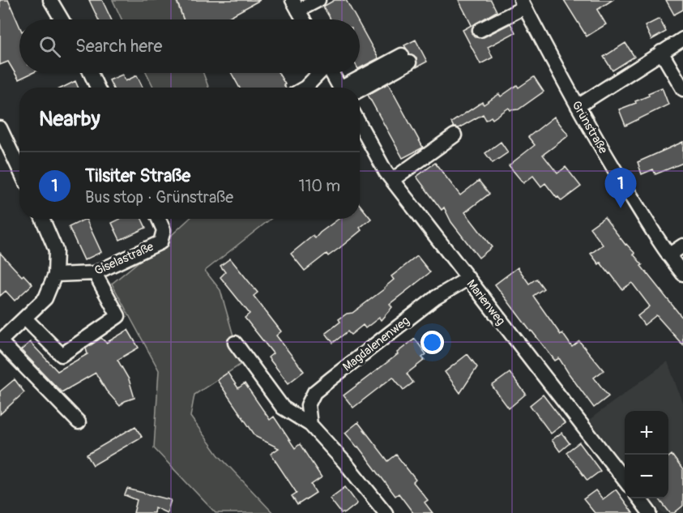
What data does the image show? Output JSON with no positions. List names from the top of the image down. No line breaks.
{"streets":{"street":["Grünstraße","Giselastraße","Marienweg","Magdalenenweg"]},"crossings":[["Marienweg","Magdalenenweg"]],"page":{"search":"Search here","heading":"Nearby","list":[{"mark":"1","name":"Tilsiter Straße","note":"Bus stop · Grünstraße","value":"110 m"}],"pins":"1","map_buttons":["+","−"]}}
